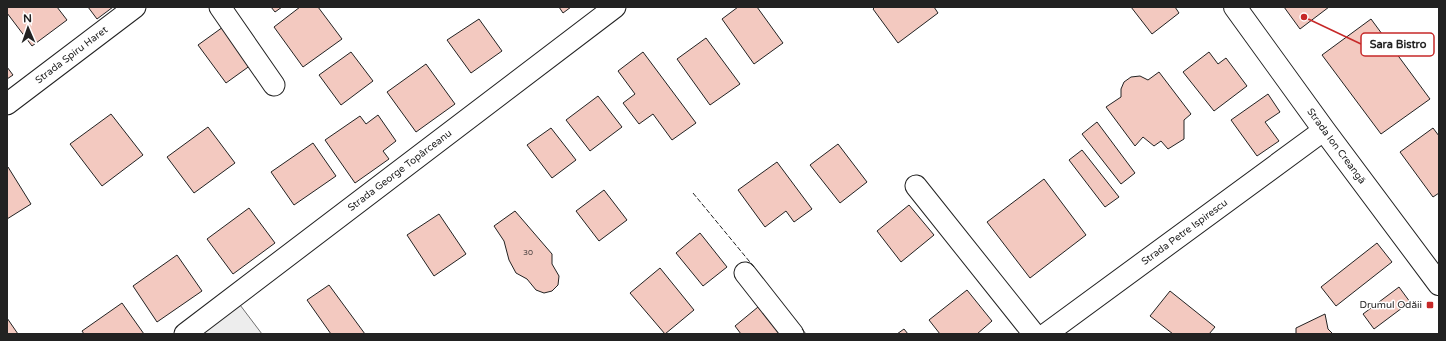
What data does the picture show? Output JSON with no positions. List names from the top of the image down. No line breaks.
{"streets":{"street":["Strada Spiru Haret","Strada Ion Creangă","Strada George Topârceanu","Strada Petre Ispirescu"]},"crossings":[["Strada Ion Creangă","Strada Petre Ispirescu"]],"places":{"other":["Sara Bistro"],"transit":["Drumul Odăii"]},"house_numbers":["30"],"north":"top"}
